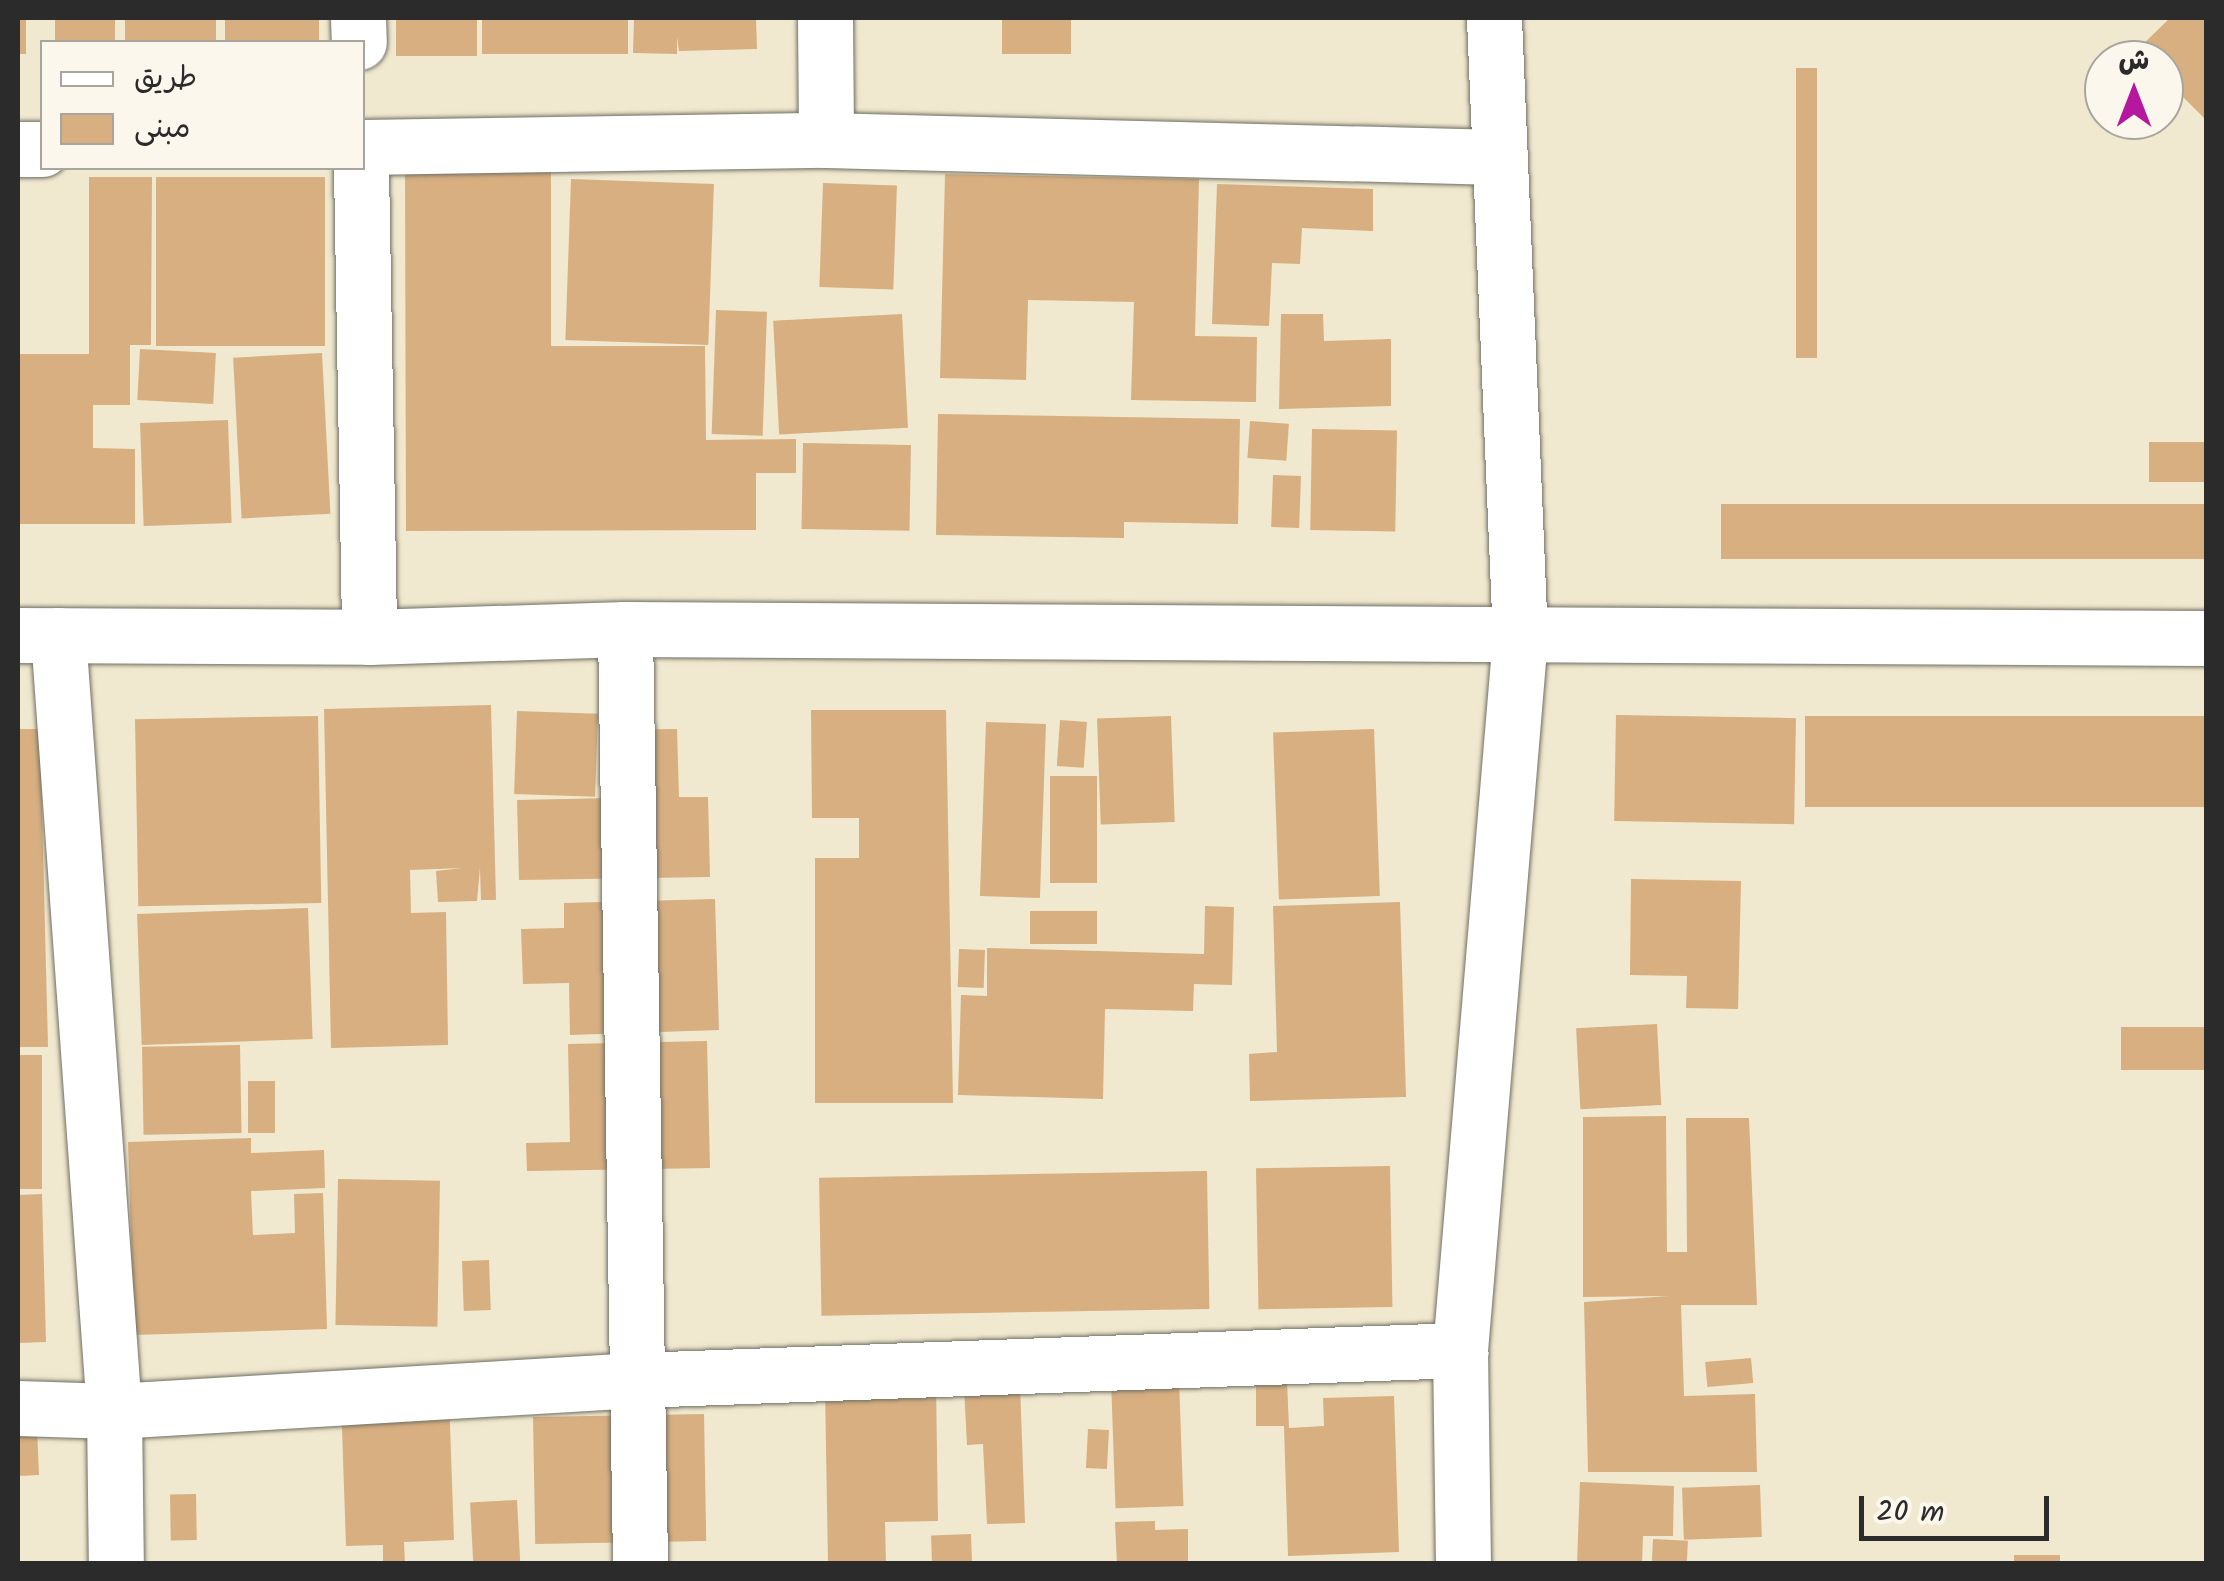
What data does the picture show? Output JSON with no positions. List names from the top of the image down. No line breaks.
{"legend":["طريق","مبنى"],"scale_bar":"20 m","north":"top"}
